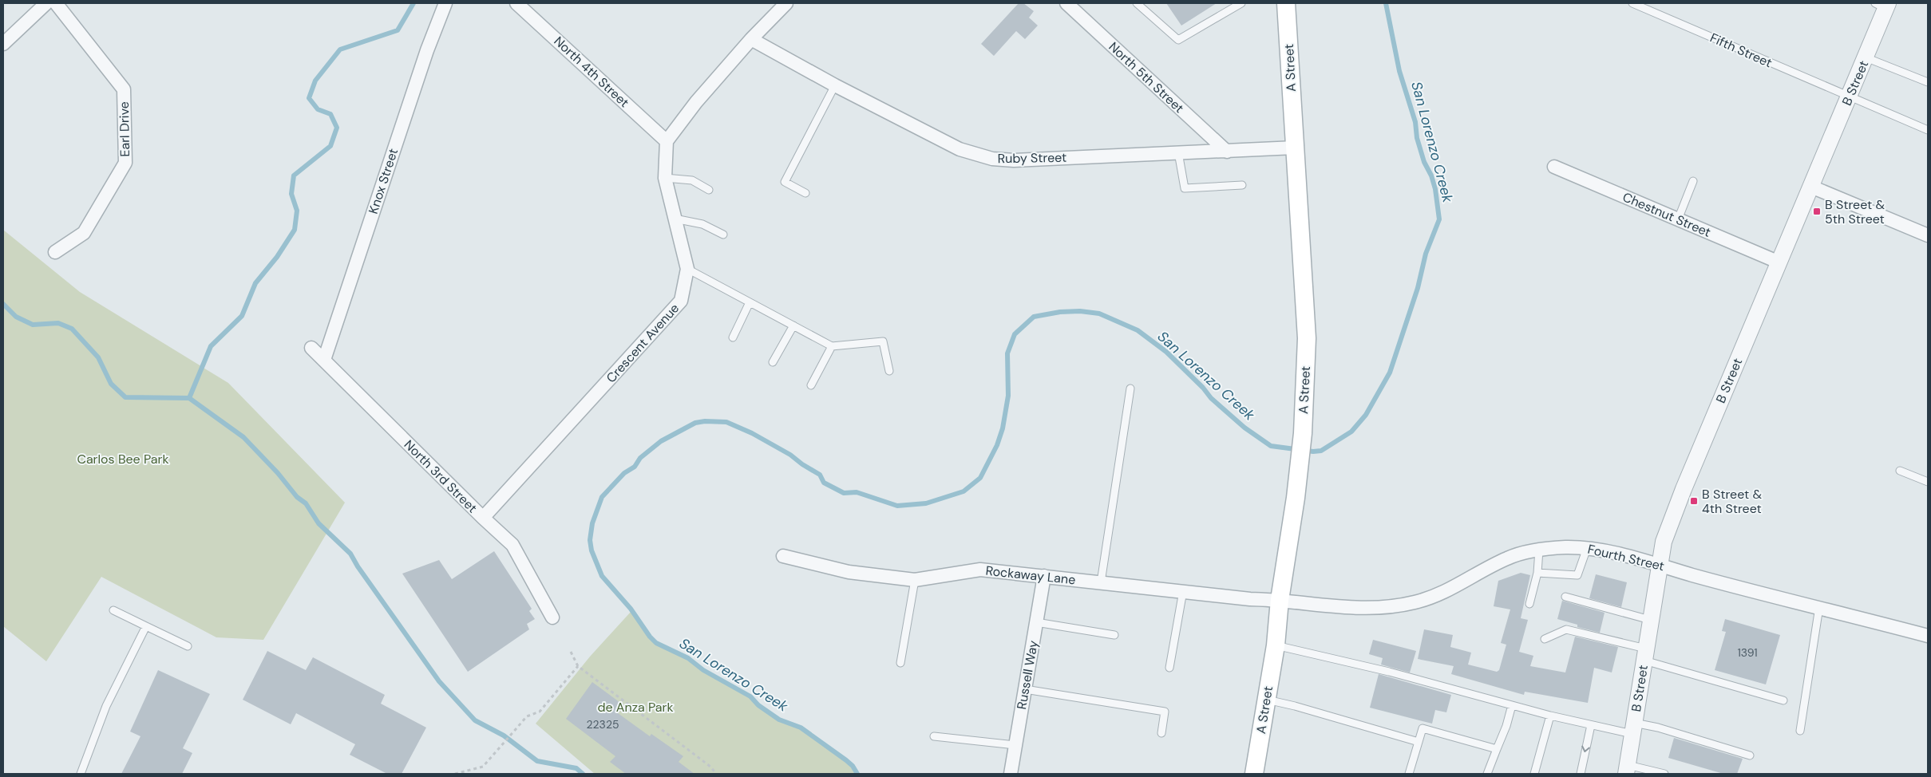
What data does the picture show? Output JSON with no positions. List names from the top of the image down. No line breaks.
{"streets":{"main road":["A Street"],"street":["North 4th Street","North 5th Street","B Street","Earl Drive","Ruby Street","Knox Street","Chestnut Street","Crescent Avenue","North 3rd Street","Fourth Street","Rockaway Lane","Russell Way"],"lane":["Fifth Street"]},"crossings":[["Fifth Street","B Street"],["A Street","Ruby Street"],["A Street","Fourth Street"],["A Street","Rockaway Lane"],["North 4th Street","Crescent Avenue"],["North 5th Street","Ruby Street"],["B Street","Chestnut Street"],["B Street","Fourth Street"],["Knox Street","North 3rd Street"],["Crescent Avenue","North 3rd Street"],["Fourth Street","Rockaway Lane"],["Rockaway Lane","Russell Way"]],"water":["San Lorenzo Creek"],"parks":["Carlos Bee Park","de Anza Park"],"places":{"transit":["B Street & 5th Street","B Street & 4th Street"]},"house_numbers":["1391","22325"]}
